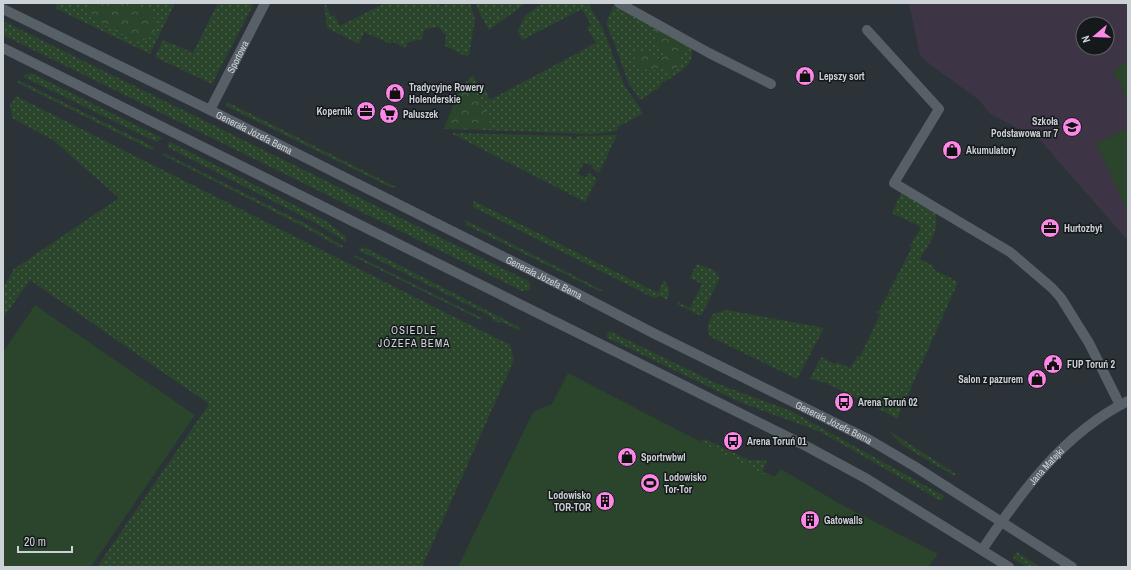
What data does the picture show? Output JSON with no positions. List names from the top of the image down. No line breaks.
{"streets":{"main road":["Sportowa","Generała Józefa Bema","Jana Matejki"]},"crossings":[["Sportowa","Generała Józefa Bema"],["Generała Józefa Bema","Jana Matejki"]],"districts":["OSIEDLE JÓZEFA BEMA"],"places":{"shop":["Lepszy sort","Tradycyjne Rowery Holenderskie","Akumulatory","Salon z pazurem","Sportrwbwl"],"office":["Kopernik","Hurtozbyt"],"supermarket":["Paluszek"],"school or university":["Szkoła Podstawowa nr 7"],"public building":["FUP Toruń 2"],"bus stop":["Arena Toruń 02","Arena Toruń 01"],"sports":["Lodowisko Tor-Tor"],"building":["Lodowisko TOR-TOR","Gatowalls"]},"scale_bar":"20 m","north":"left"}
